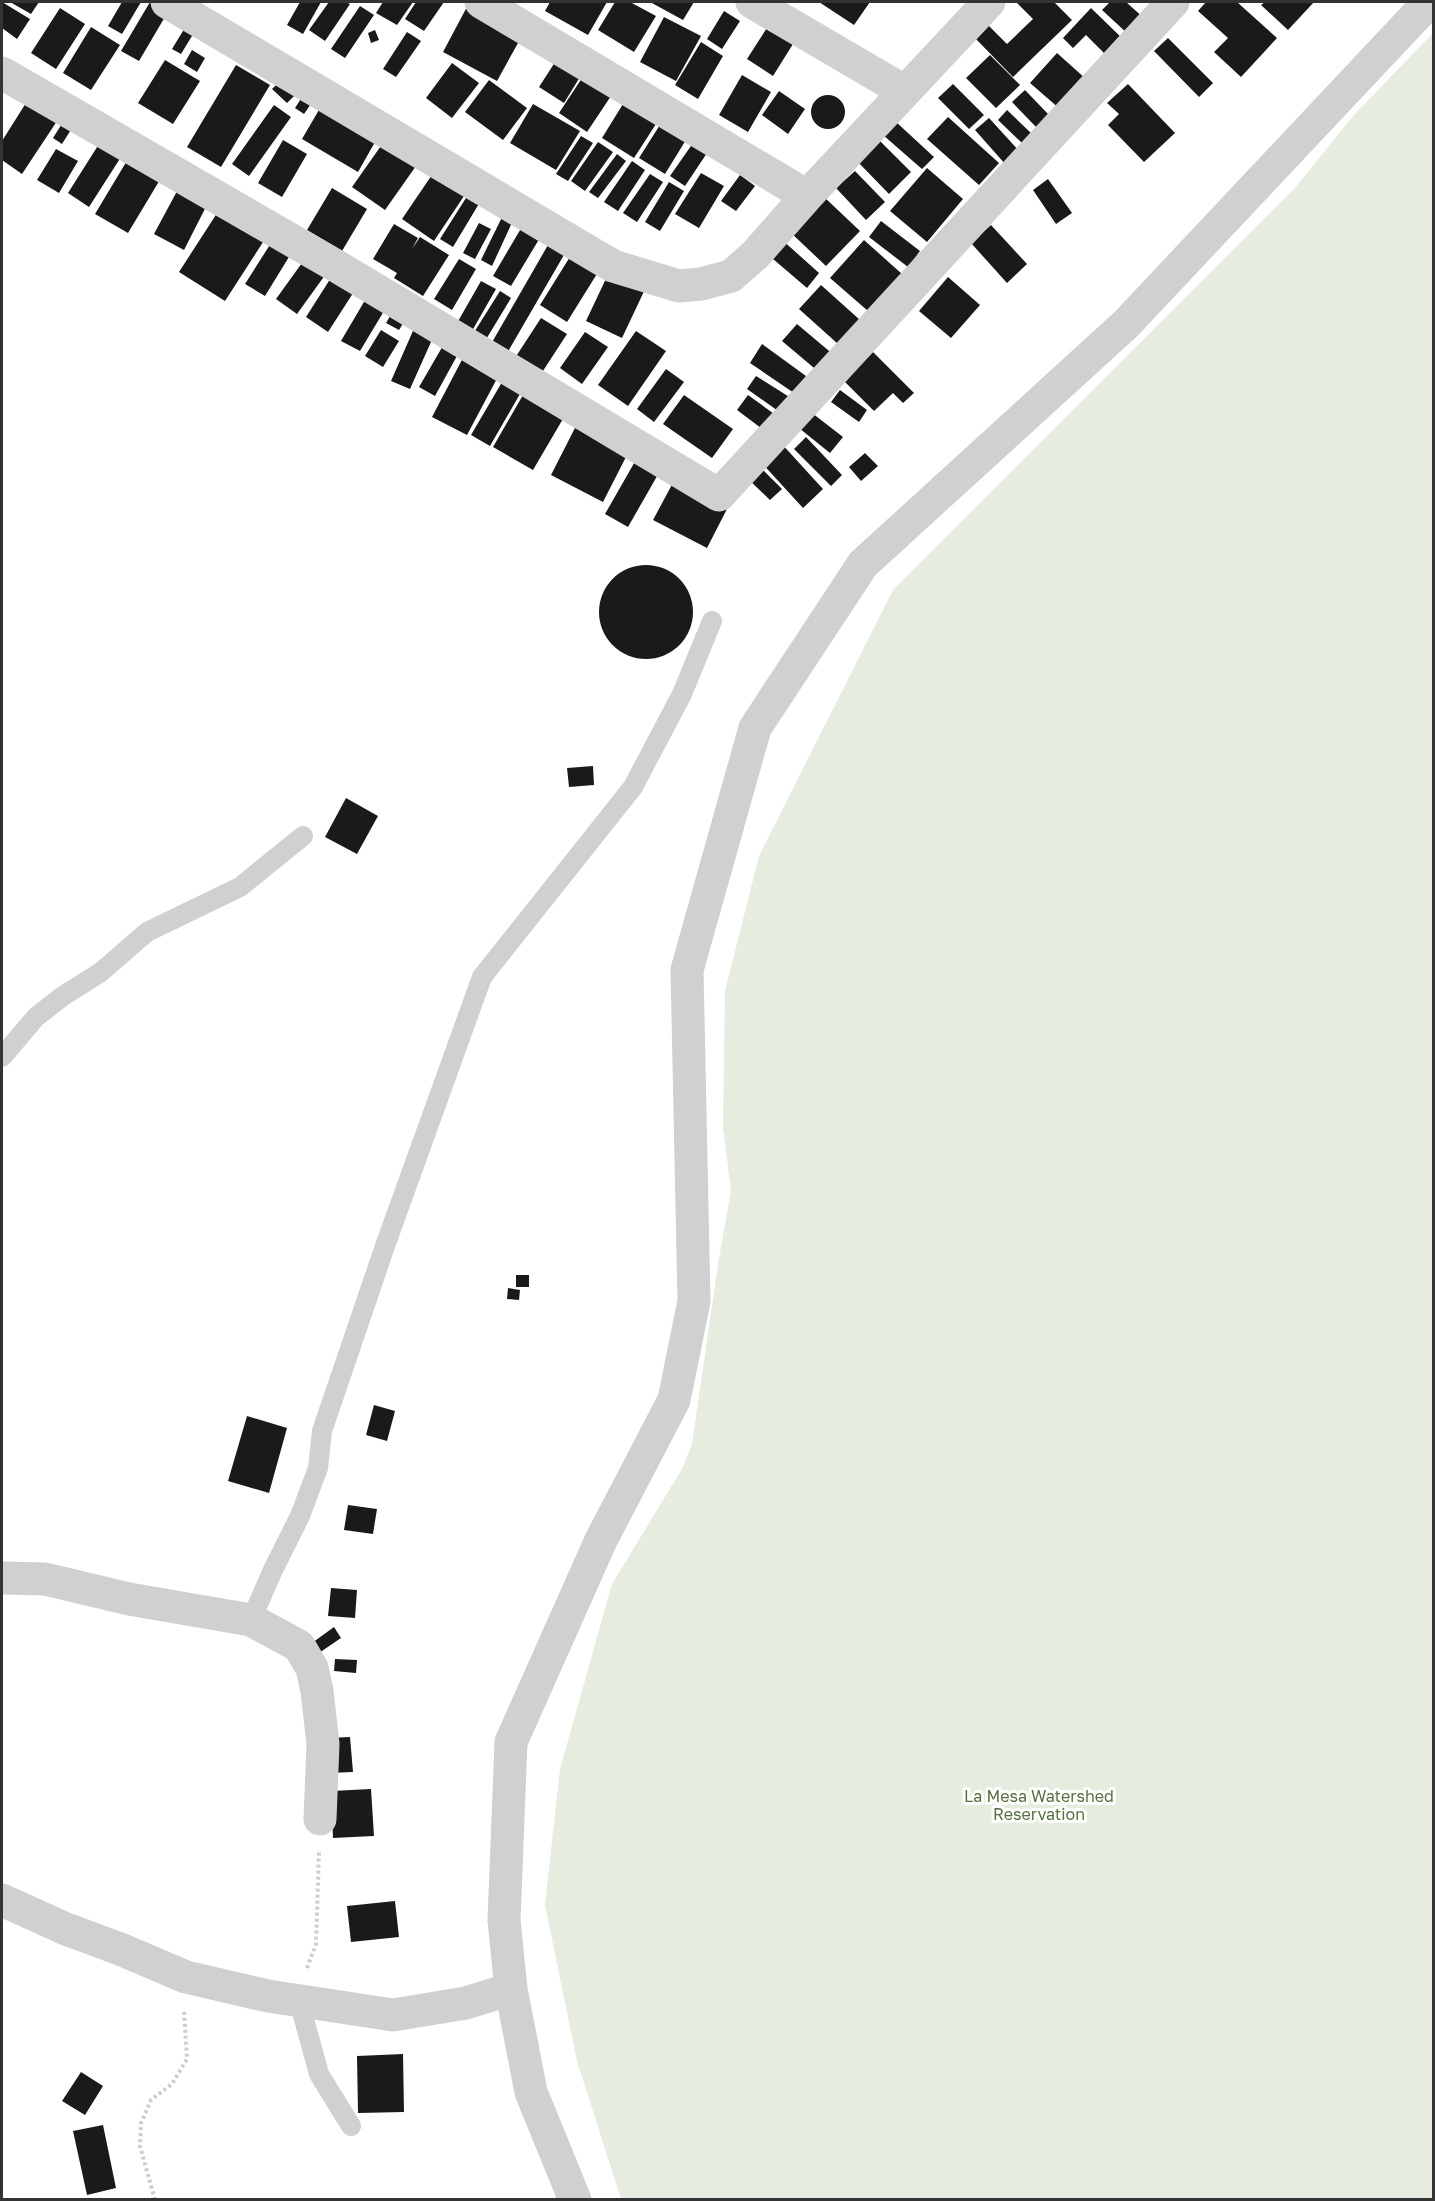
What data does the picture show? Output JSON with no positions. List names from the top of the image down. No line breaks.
{"parks":["La Mesa Watershed Reservation"]}
